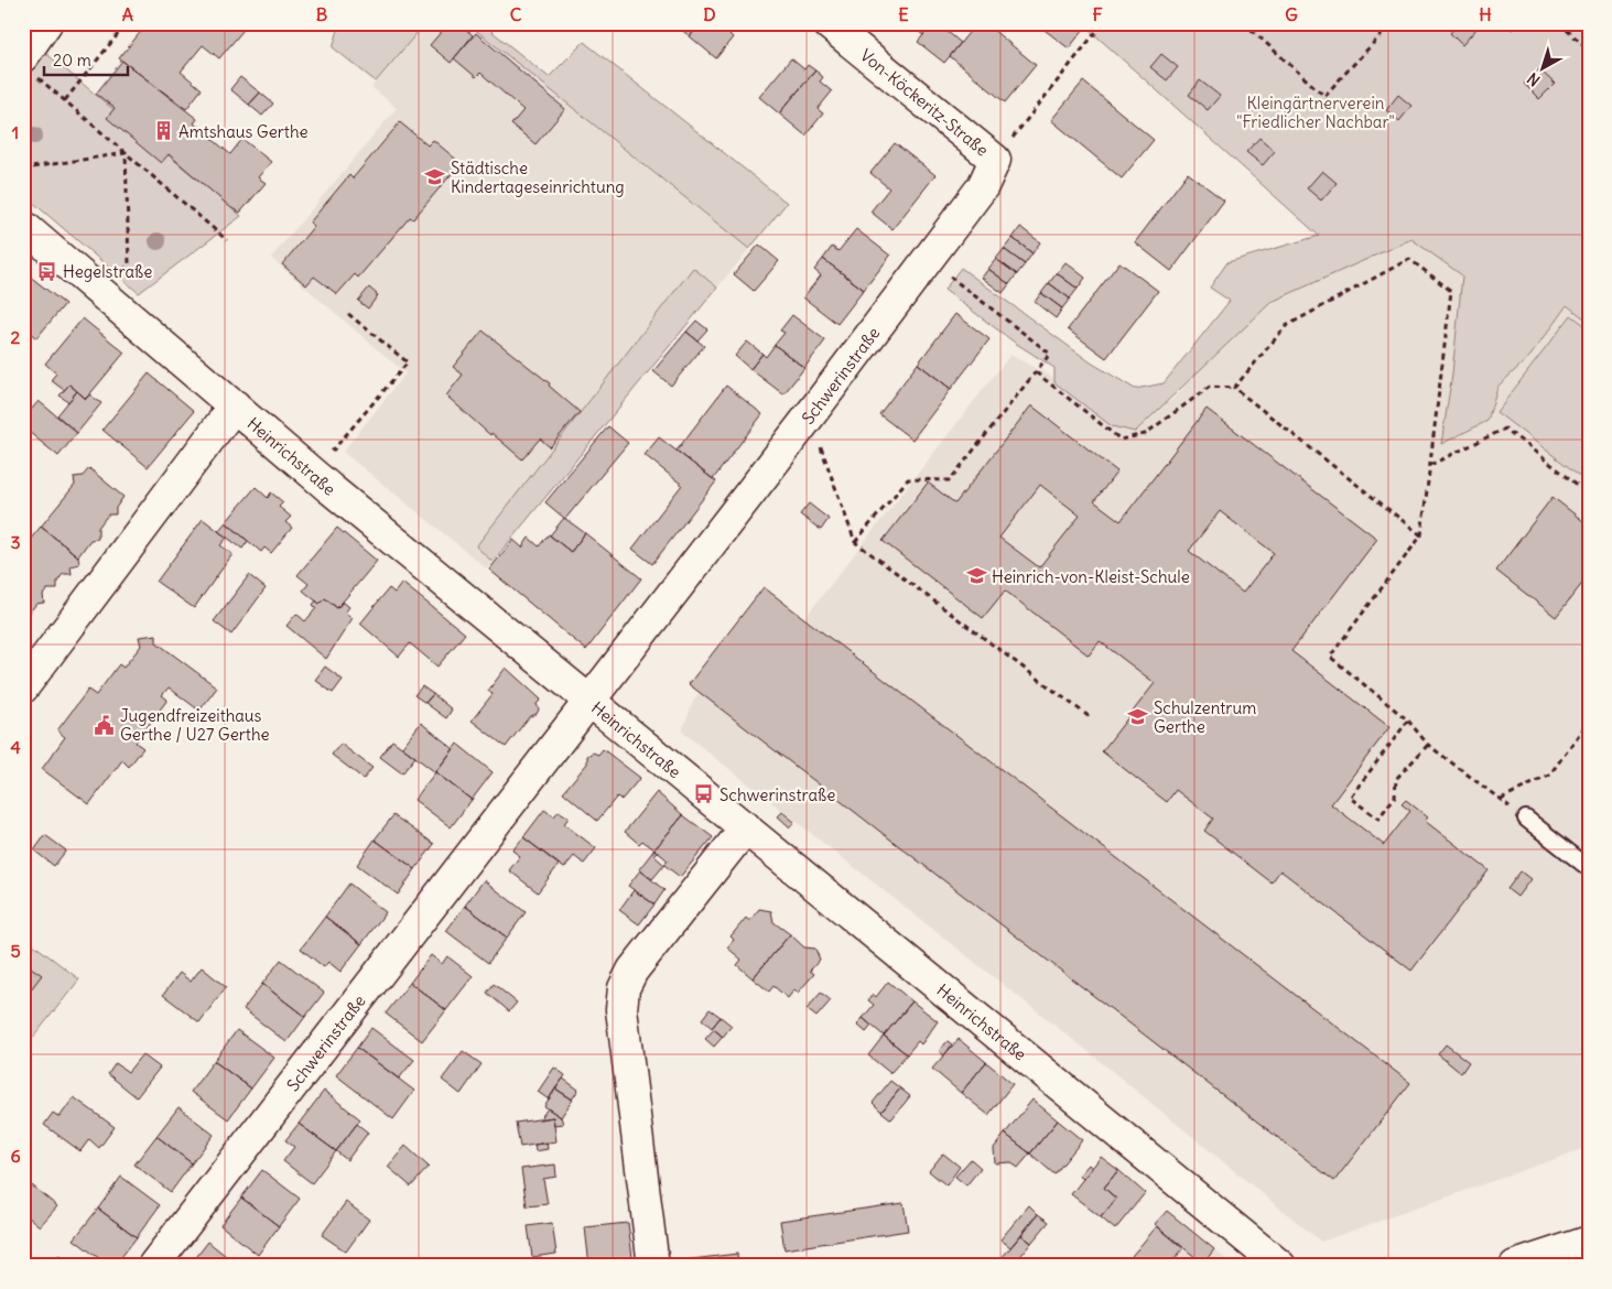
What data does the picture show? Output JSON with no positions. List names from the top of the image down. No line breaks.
{"streets":{"street":["Von-Köckeritz-Straße","Schwerinstraße","Heinrichstraße"]},"crossings":[["Von-Köckeritz-Straße","Schwerinstraße"],["Schwerinstraße","Heinrichstraße"]],"parks":["Kleingärtnerverein \"Friedlicher Nachbar\""],"places":{"building":["Amtshaus Gerthe"],"school or university":["Städtische Kindertageseinrichtung","Heinrich-von-Kleist-Schule","Schulzentrum Gerthe"],"bus stop":["Hegelstraße","Schwerinstraße"],"public building":["Jugendfreizeithaus Gerthe / U27 Gerthe"]},"scale_bar":"20 m","north":"bottom left","grid":{"columns":["A","B","C","D","E","F","G","H"],"rows":["1","2","3","4","5","6"]}}
